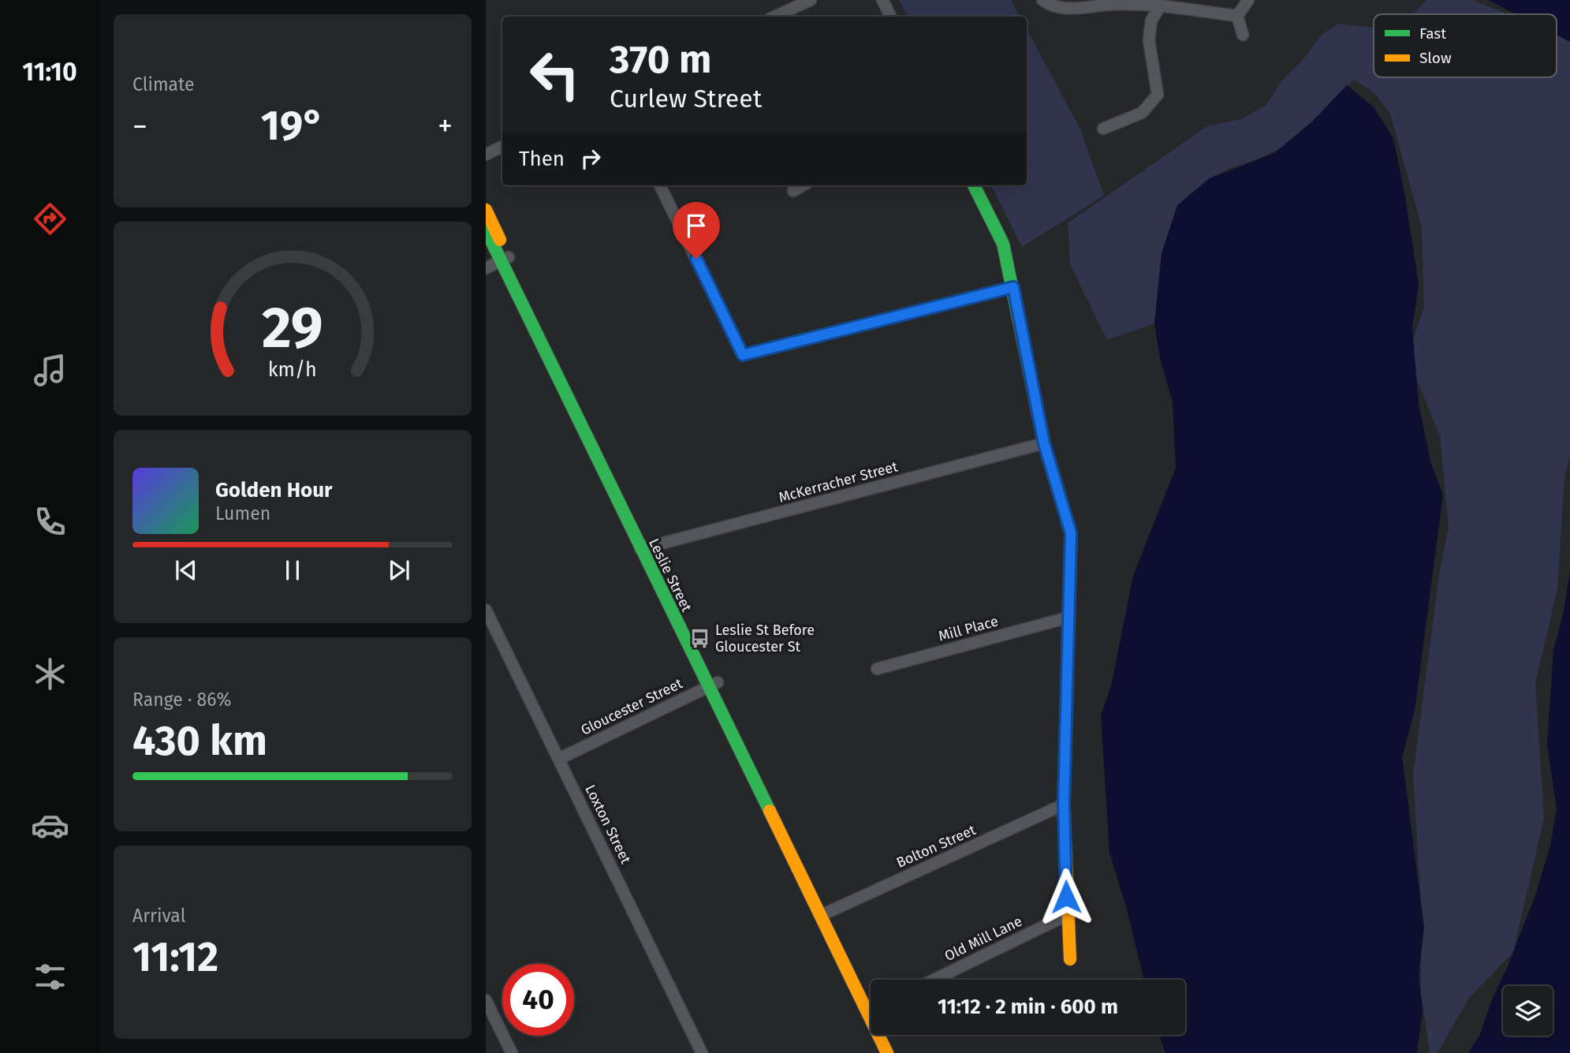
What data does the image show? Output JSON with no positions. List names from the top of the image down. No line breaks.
{"streets":{"street":["McKerracher Street","Leslie Street","Mill Place","Gloucester Street","Loxton Street","Bolton Street","Old Mill Lane"]},"crossings":[["McKerracher Street","Leslie Street"],["Leslie Street","Gloucester Street"],["Leslie Street","Bolton Street"],["Gloucester Street","Loxton Street"]],"places":{"bus stop":["Leslie St Before Gloucester St"]},"legend":["Fast","Slow"],"page":{"tabs":"11:10","tile":["Climate",["Range · 86%","430 km"],["Arrival","11:12"]],"turn":["370 m","Curlew Street"],"heat":["−","19°","+"],"then":"Then","song":["Golden Hour","Lumen"],"limit":"40","trip":"11:12 · 2 min · 600 m","gauge":["29","km/h"]}}
